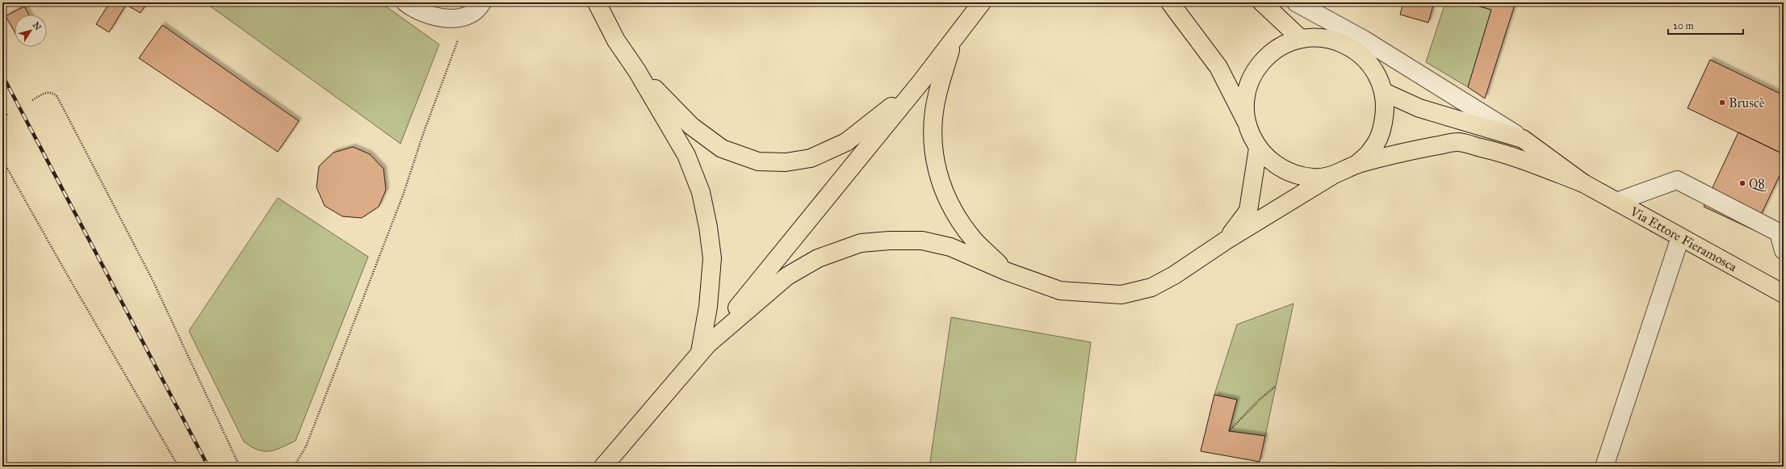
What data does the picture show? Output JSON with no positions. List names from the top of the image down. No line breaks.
{"streets":{"main road":["Via Ettore Fieramosca"]},"places":["Bruscè","Q8"],"scale_bar":"20 m","north":"top right"}
